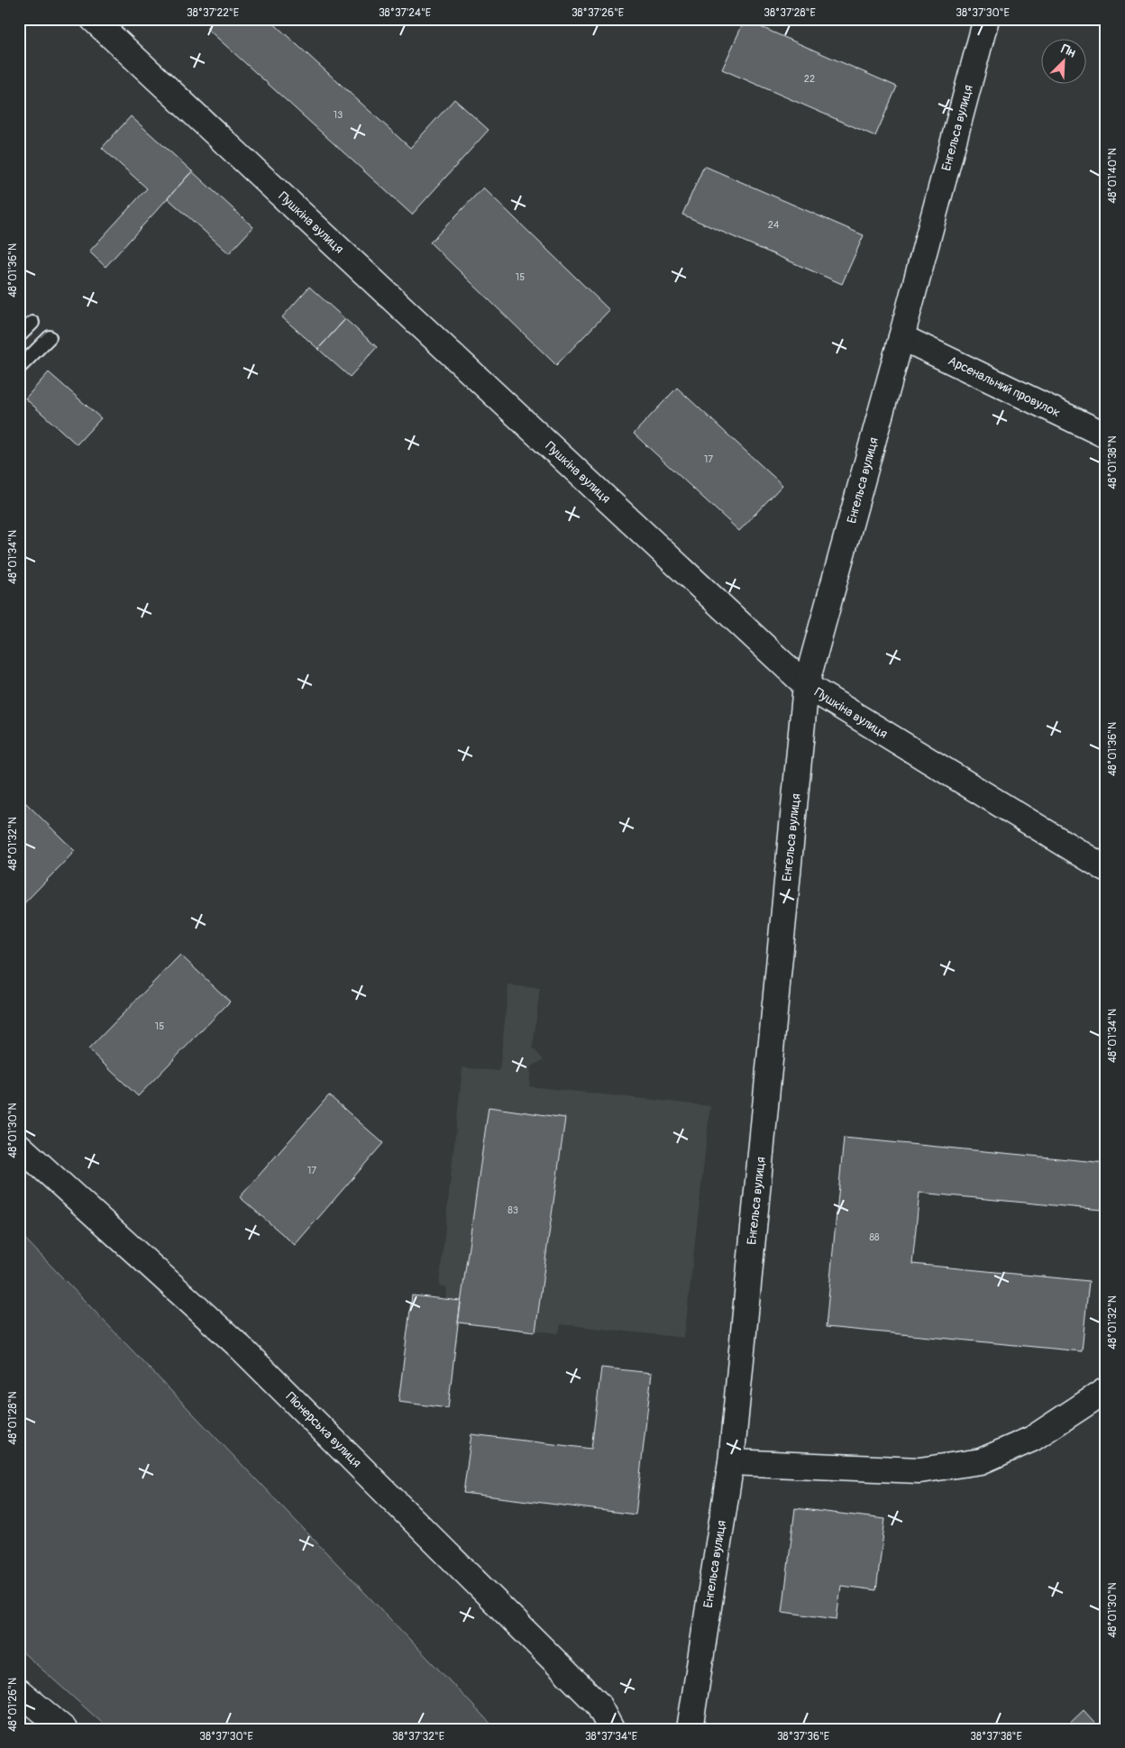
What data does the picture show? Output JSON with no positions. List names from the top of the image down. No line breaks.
{"streets":{"street":["Енгельса вулиця","Пушкіна вулиця","Арсенальний провулок","Піонерська вулиця"]},"crossings":[["Енгельса вулиця","Пушкіна вулиця"],["Енгельса вулиця","Арсенальний провулок"]],"house_numbers":["22","13","24","15","17","15","17","83","88"],"north":"top right","coordinates":["38°37'22\"E","38°37'24\"E","38°37'26\"E","38°37'28\"E","38°37'30\"E","48°01'40\"N","48°01'36\"N","48°01'38\"N","48°01'34\"N","48°01'32\"N","48°01'30\"N","48°01'28\"N","48°01'26\"N","38°37'32\"E","38°37'34\"E","38°37'36\"E","38°37'38\"E"]}
